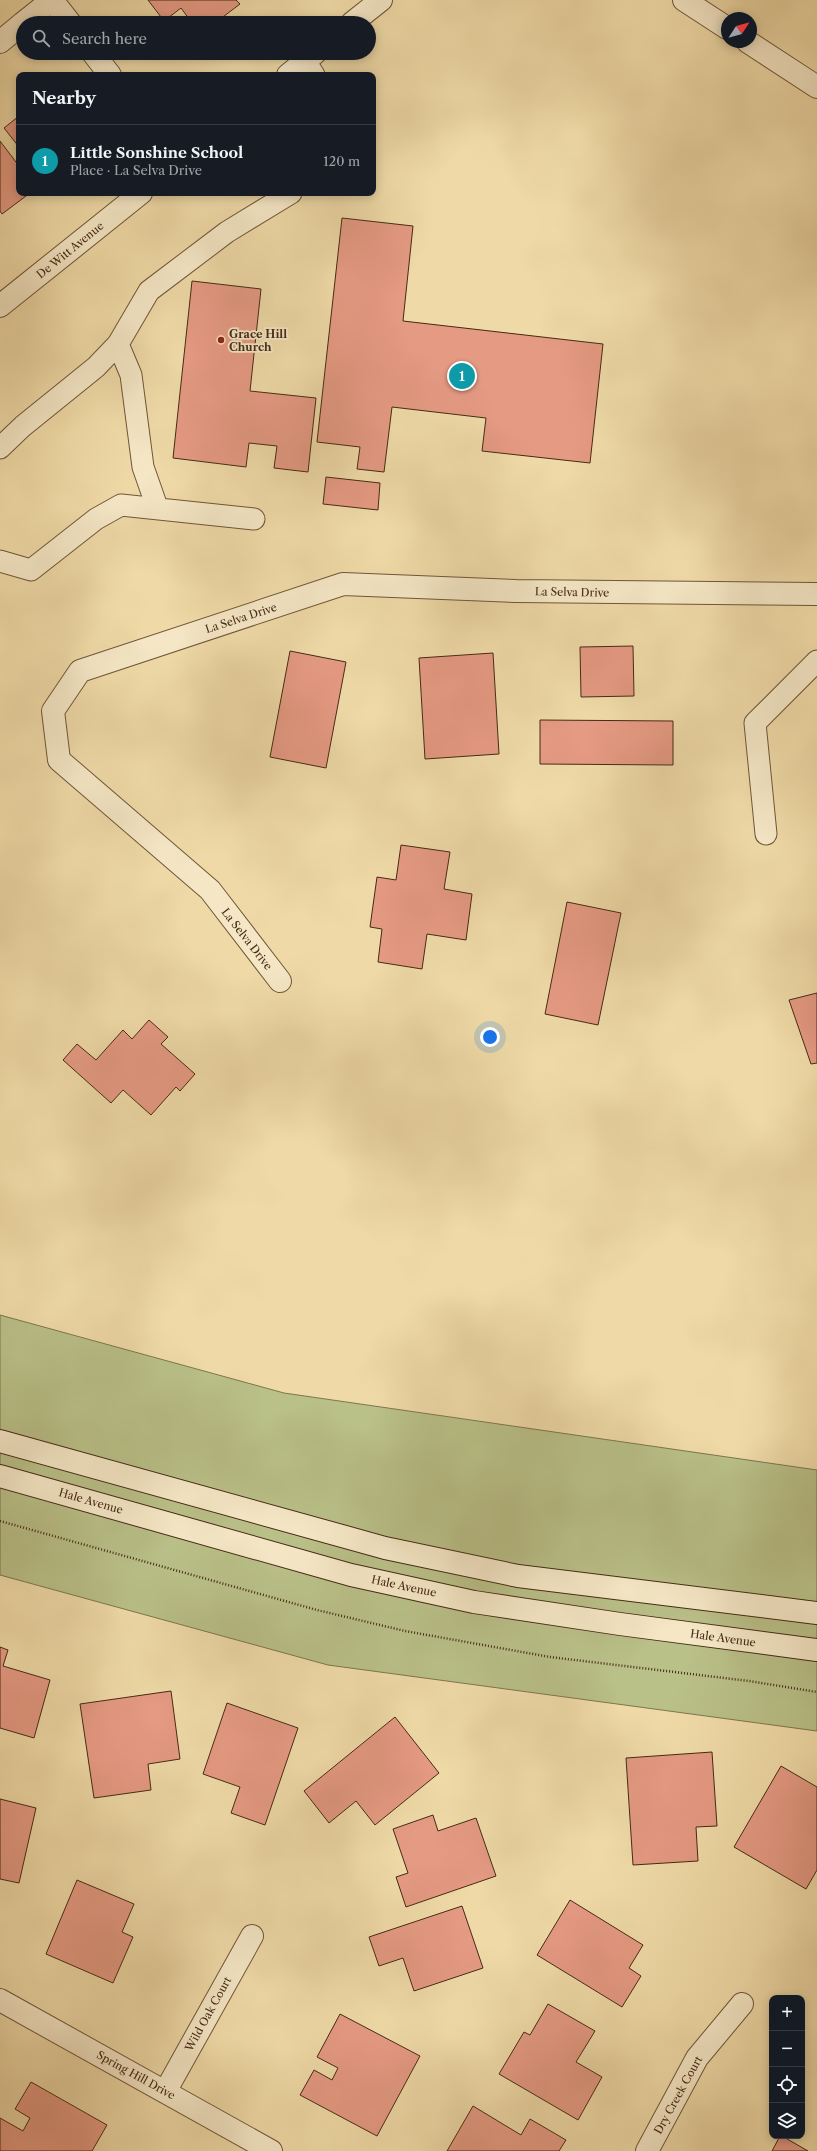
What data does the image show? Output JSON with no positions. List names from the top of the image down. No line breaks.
{"streets":{"street":["De Witt Avenue","La Selva Drive","Hale Avenue","Wild Oak Court","Spring Hill Drive","Dry Creek Court"]},"crossings":[["Wild Oak Court","Spring Hill Drive"]],"places":["Grace Hill Church"],"north":"top right","page":{"search":"Search here","heading":"Nearby","list":[{"mark":"1","name":"Little Sonshine School","note":"Place · La Selva Drive","value":"120 m"}],"pins":"1","map_buttons":["+","−"]}}
